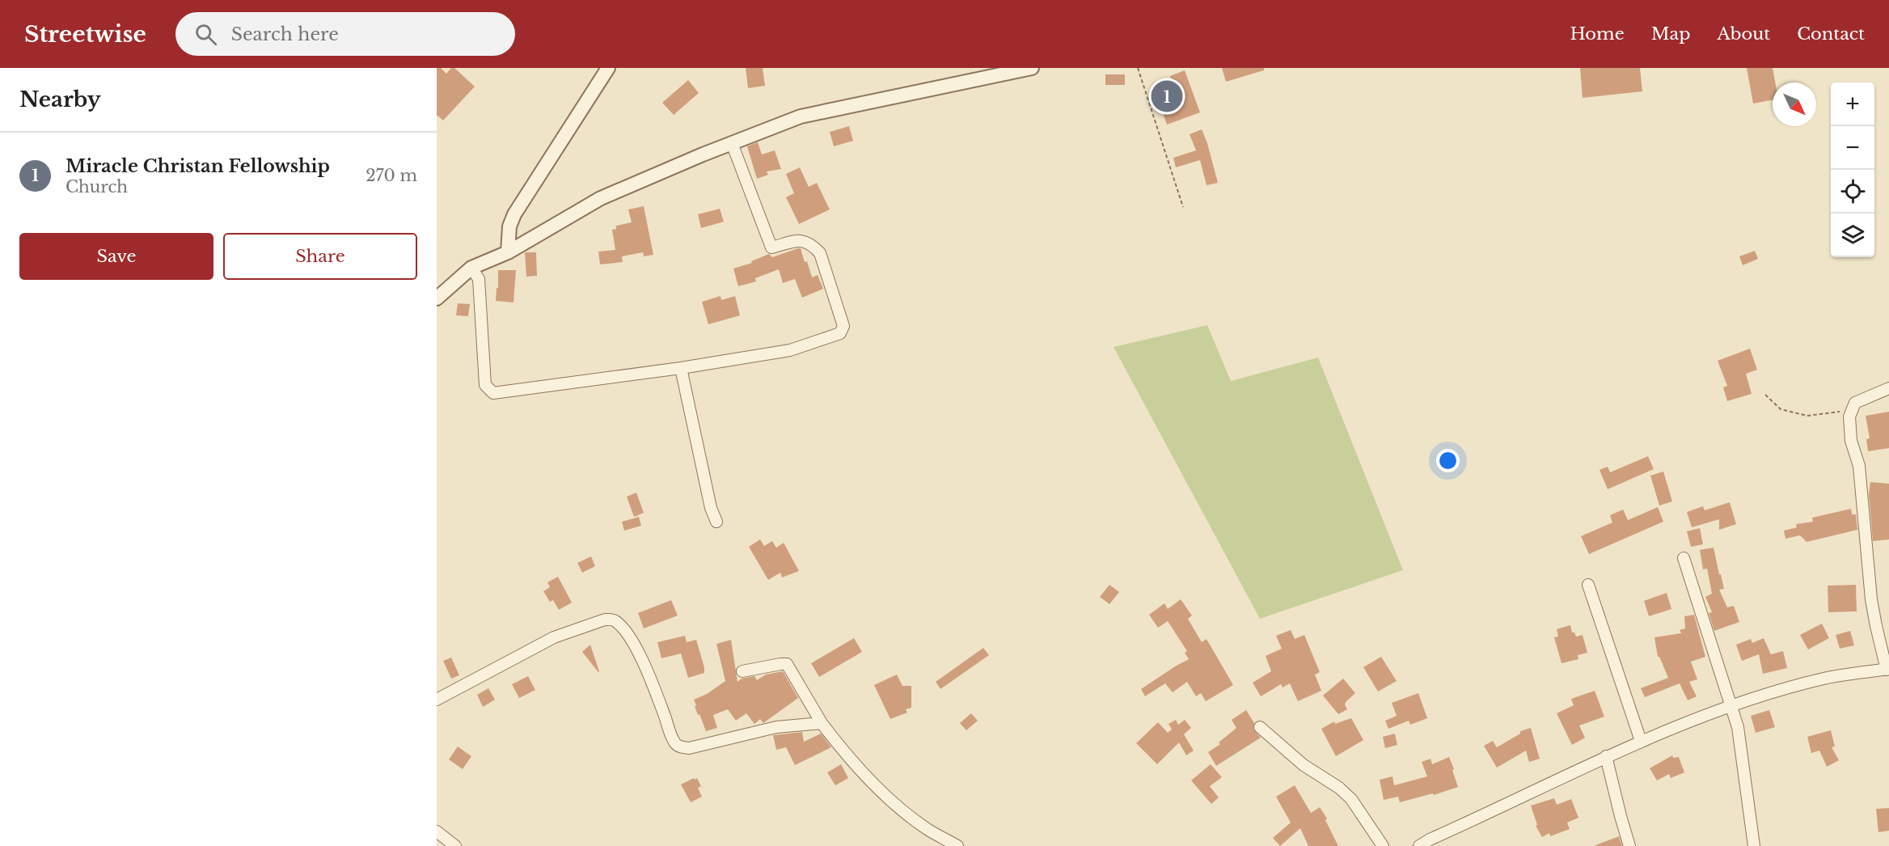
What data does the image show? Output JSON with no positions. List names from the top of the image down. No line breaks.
{"north":"bottom right","page":{"header":"Streetwise","search":"Search here","nav":["Home","Map","About","Contact"],"heading":"Nearby","pins":"1","map_buttons":["+","−"],"list":[{"mark":"1","name":"Miracle Christan Fellowship","note":"Church","value":"270 m"}],"buttons":["Save","Share"]}}
